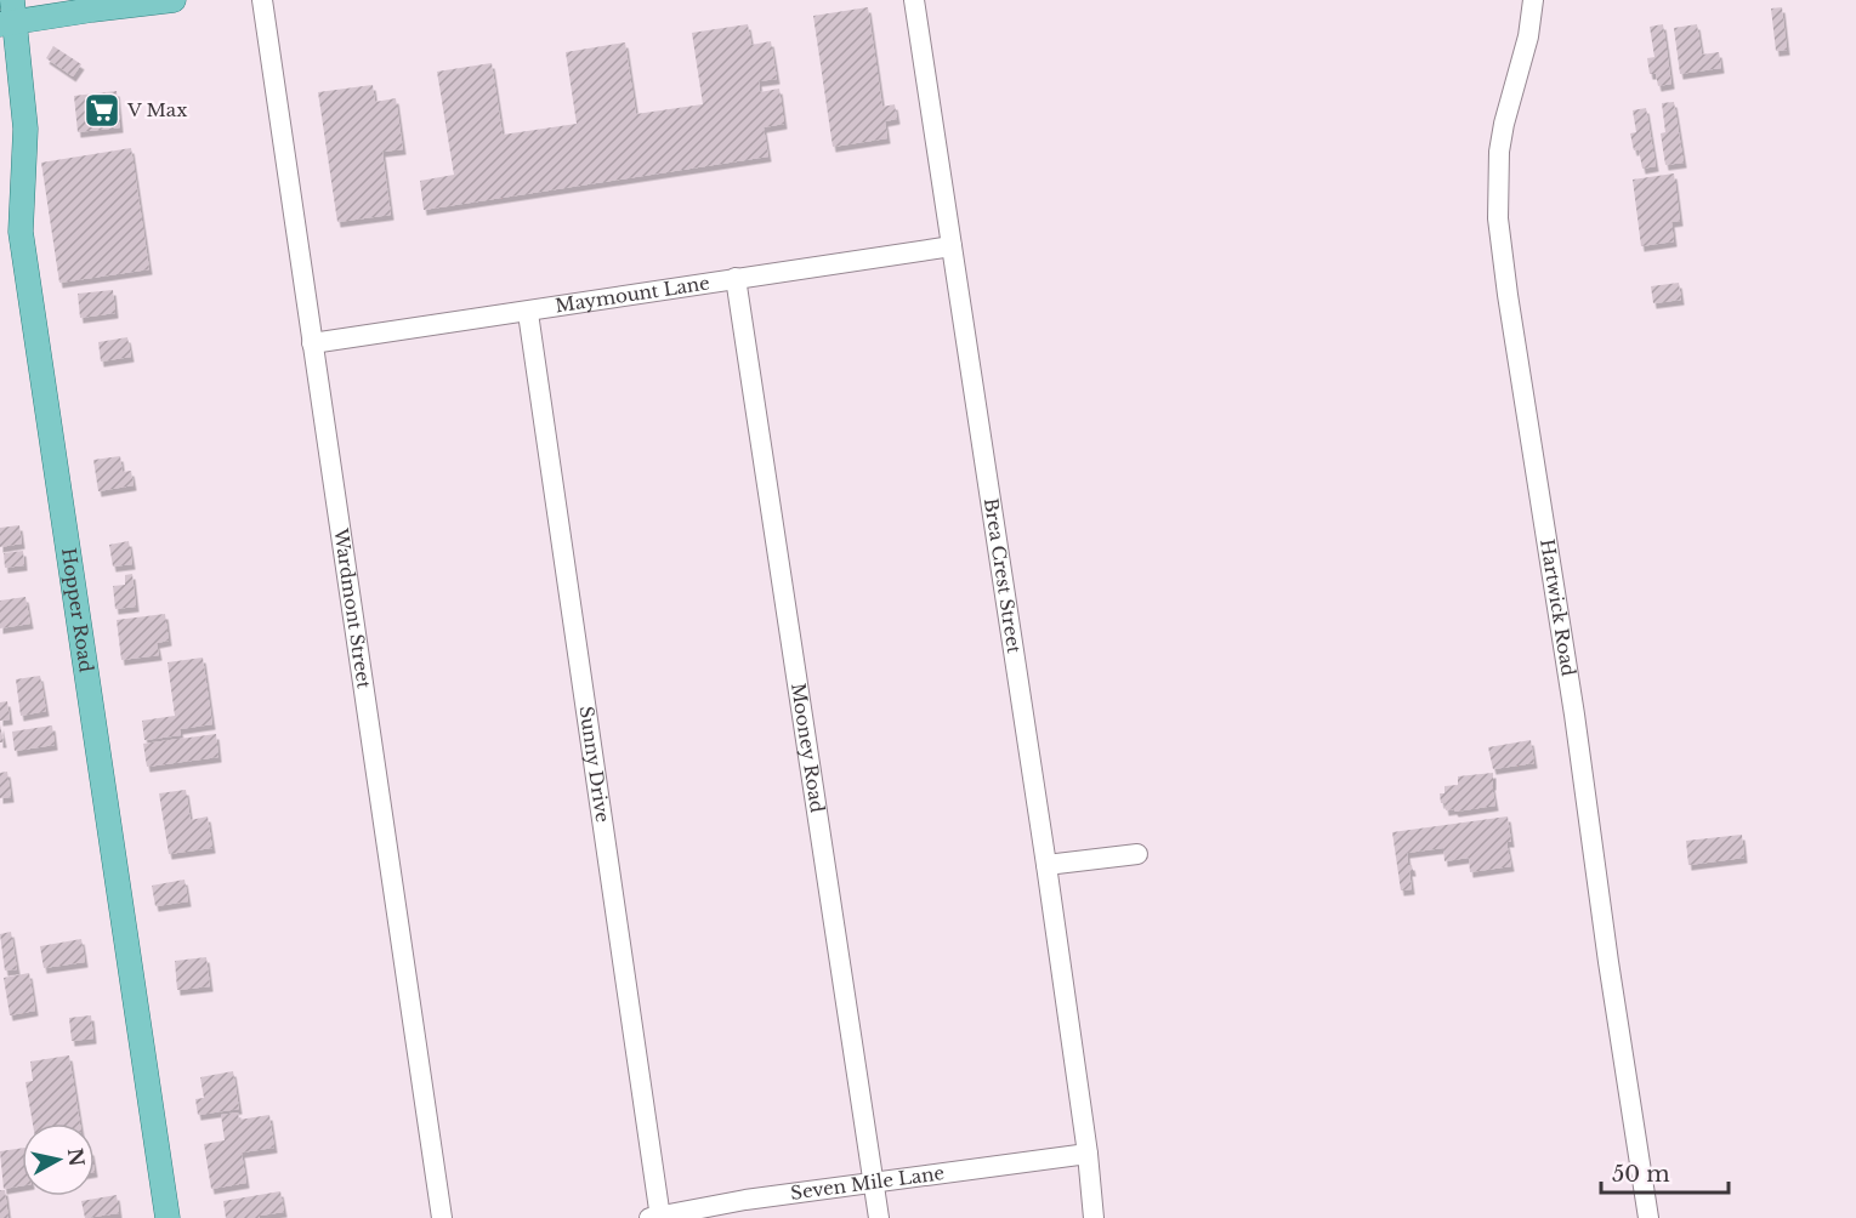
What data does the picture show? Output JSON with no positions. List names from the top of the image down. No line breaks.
{"streets":{"main road":["Hopper Road"],"street":["Maymount Lane","Brea Crest Street","Hartwick Road","Wardmont Street","Mooney Road","Sunny Drive","Seven Mile Lane"]},"crossings":[["Maymount Lane","Brea Crest Street"],["Maymount Lane","Wardmont Street"],["Maymount Lane","Mooney Road"],["Maymount Lane","Sunny Drive"],["Brea Crest Street","Seven Mile Lane"],["Mooney Road","Seven Mile Lane"],["Sunny Drive","Seven Mile Lane"]],"places":{"supermarket":["V Max"]},"scale_bar":"50 m","north":"right"}
